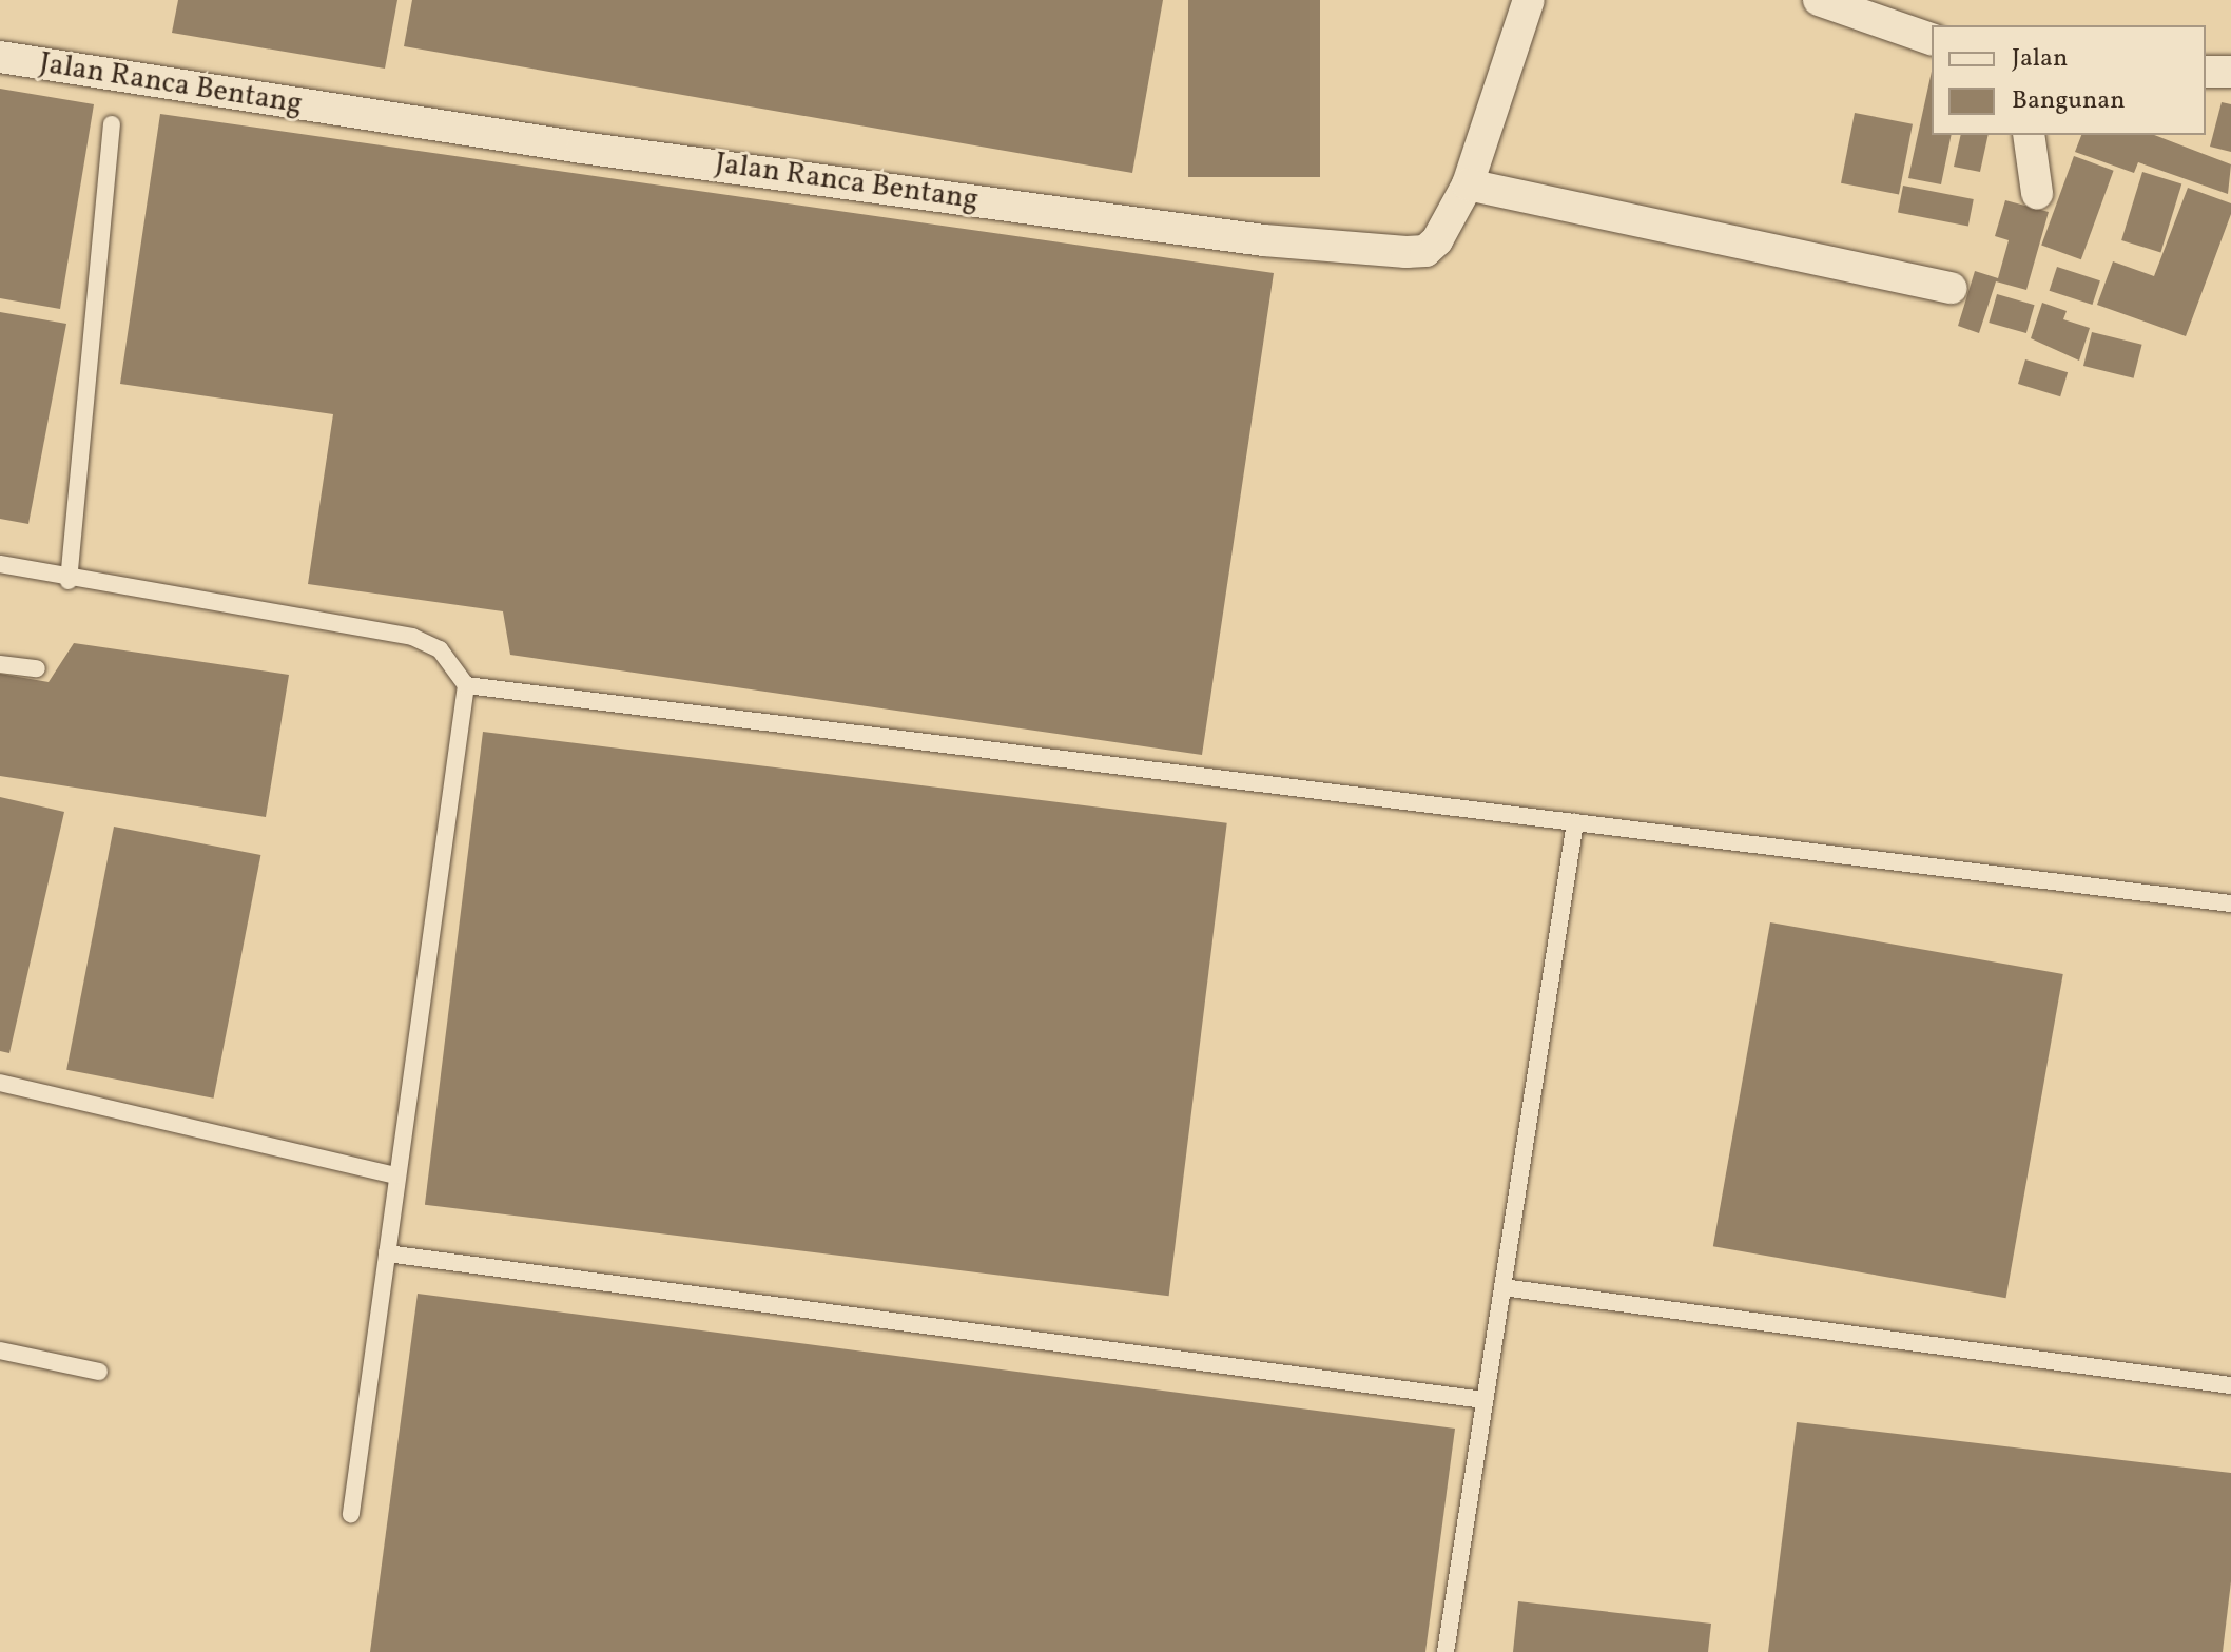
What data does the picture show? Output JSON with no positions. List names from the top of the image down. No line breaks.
{"streets":{"street":["Jalan Ranca Bentang"]},"legend":["Jalan","Bangunan"]}
